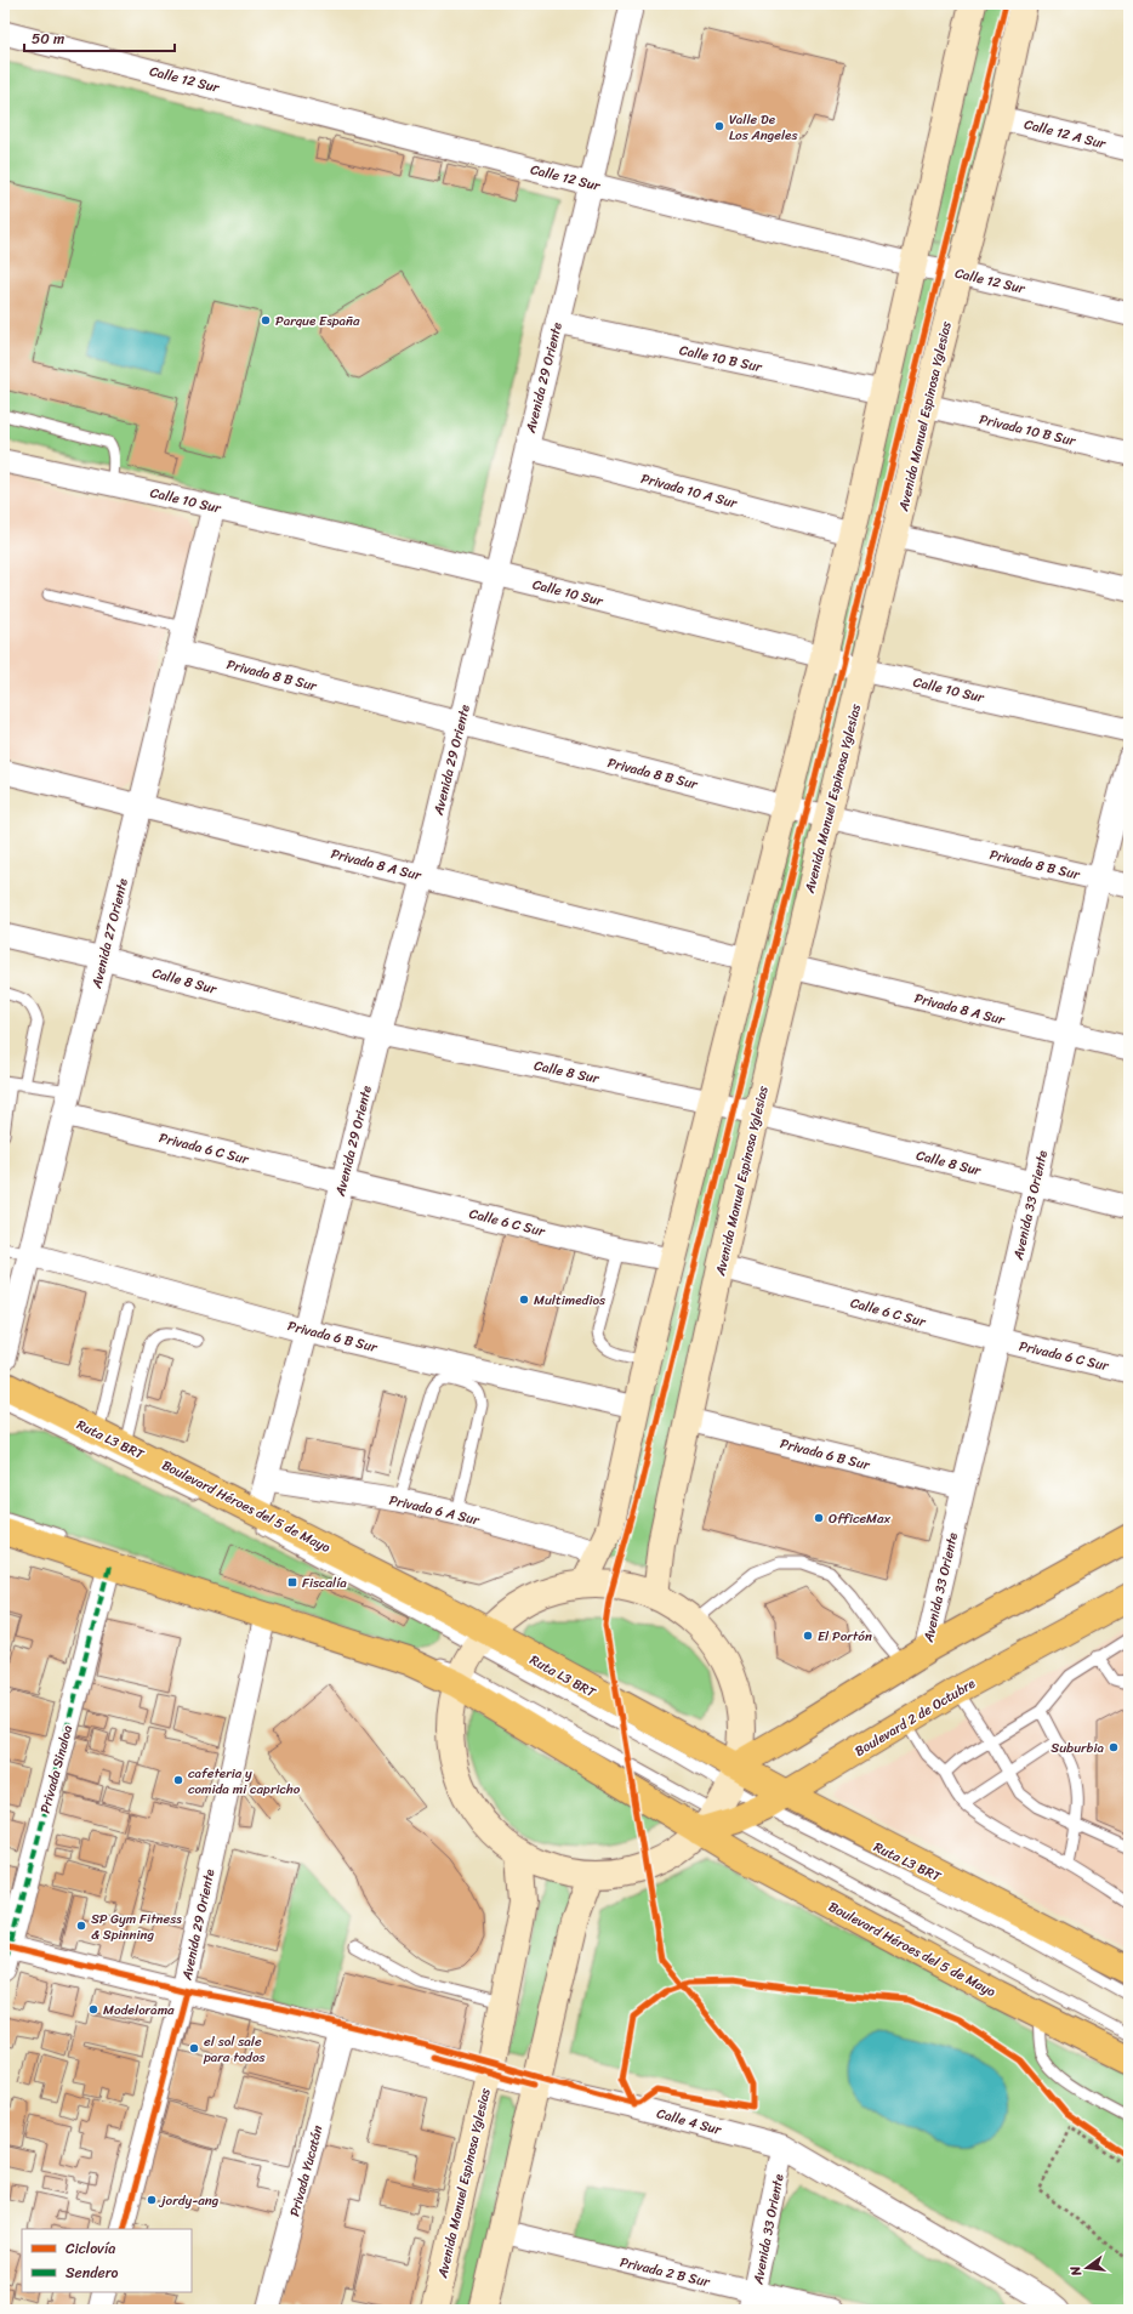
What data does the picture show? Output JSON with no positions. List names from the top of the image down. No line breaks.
{"streets":{"main road":["Avenida Manuel Espinosa Yglesias","Boulevard Héroes del 5 de Mayo","Boulevard 2 de Octubre"],"street":["Calle 12 Sur","Calle 12 A Sur","Calle 10 B Sur","Avenida 29 Oriente","Privada 10 B Sur","Privada 10 A Sur","Calle 10 Sur","Privada 8 B Sur","Privada 8 A Sur","Avenida 27 Oriente","Calle 8 Sur","Privada 6 C Sur","Avenida 33 Oriente","Calle 6 C Sur","Privada 6 B Sur","Privada 6 A Sur","Privada Sinaloa","Calle 4 Sur","Privada Yucatán","Privada 2 B Sur"],"lane":["Ruta L3 BRT"]},"crossings":[["Calle 12 Sur","Avenida 29 Oriente"],["Calle 12 Sur","Avenida Manuel Espinosa Yglesias"],["Calle 12 A Sur","Avenida Manuel Espinosa Yglesias"],["Calle 10 B Sur","Avenida 29 Oriente"],["Avenida 29 Oriente","Privada 10 A Sur"],["Avenida 29 Oriente","Calle 10 Sur"],["Avenida 29 Oriente","Privada 8 B Sur"],["Avenida 29 Oriente","Privada 8 A Sur"],["Avenida 29 Oriente","Calle 8 Sur"],["Avenida 29 Oriente","Privada 6 C Sur"],["Avenida 29 Oriente","Calle 6 C Sur"],["Avenida 29 Oriente","Privada 6 B Sur"],["Avenida 29 Oriente","Boulevard Héroes del 5 de Mayo"],["Avenida 29 Oriente","Privada 6 A Sur"],["Avenida 29 Oriente","Calle 4 Sur"],["Avenida Manuel Espinosa Yglesias","Privada 10 B Sur"],["Avenida Manuel Espinosa Yglesias","Calle 10 Sur"],["Avenida Manuel Espinosa Yglesias","Privada 8 B Sur"],["Avenida Manuel Espinosa Yglesias","Privada 8 A Sur"],["Avenida Manuel Espinosa Yglesias","Calle 8 Sur"],["Avenida Manuel Espinosa Yglesias","Calle 6 C Sur"],["Avenida Manuel Espinosa Yglesias","Privada 6 B Sur"],["Avenida Manuel Espinosa Yglesias","Calle 4 Sur"],["Calle 10 Sur","Avenida 27 Oriente"],["Privada 8 B Sur","Avenida 27 Oriente"],["Privada 8 B Sur","Avenida 33 Oriente"],["Privada 8 A Sur","Avenida 27 Oriente"],["Privada 8 A Sur","Avenida 33 Oriente"],["Avenida 27 Oriente","Calle 8 Sur"],["Avenida 27 Oriente","Privada 6 C Sur"],["Avenida 27 Oriente","Privada 6 B Sur"],["Calle 8 Sur","Avenida 33 Oriente"],["Privada 6 C Sur","Avenida 33 Oriente"],["Privada 6 C Sur","Calle 6 C Sur"],["Avenida 33 Oriente","Calle 6 C Sur"],["Avenida 33 Oriente","Privada 6 B Sur"],["Avenida 33 Oriente","Calle 4 Sur"],["Avenida 33 Oriente","Privada 2 B Sur"],["Ruta L3 BRT","Boulevard Héroes del 5 de Mayo"],["Ruta L3 BRT","Boulevard 2 de Octubre"],["Boulevard Héroes del 5 de Mayo","Boulevard 2 de Octubre"],["Boulevard Héroes del 5 de Mayo","Privada Sinaloa"],["Privada Sinaloa","Calle 4 Sur"],["Calle 4 Sur","Privada Yucatán"]],"places":{"other":["Valle De Los Angeles","Parque España","Multimedios","OfficeMax","El Portón","Suburbia","cafeteria y comida mi capricho","SP Gym Fitness & Spinning","Modelorama","el sol sale para todos","jordy-ang"],"transit":["Fiscalía"]},"legend":["Ciclovía","Sendero"],"scale_bar":"50 m","north":"left"}
